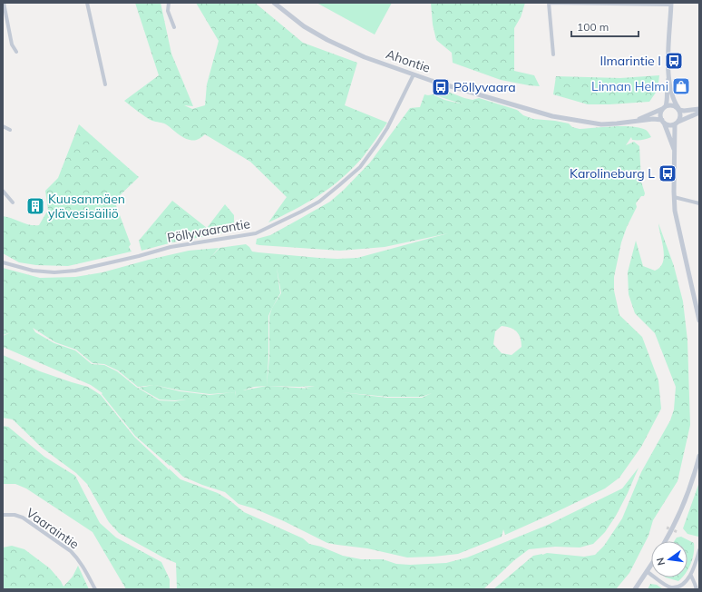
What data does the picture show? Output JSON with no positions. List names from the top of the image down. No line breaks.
{"streets":{"street":["Ahontie","Pöllyvaarantie","Vaaraintie"]},"crossings":[["Ahontie","Pöllyvaarantie"]],"places":{"bus stop":["Ilmarintie I","Pöllyvaara","Karolineburg L"],"shop":["Linnan Helmi"],"building":["Kuusanmäen ylävesisäiliö"]},"scale_bar":"100 m","north":"left"}
